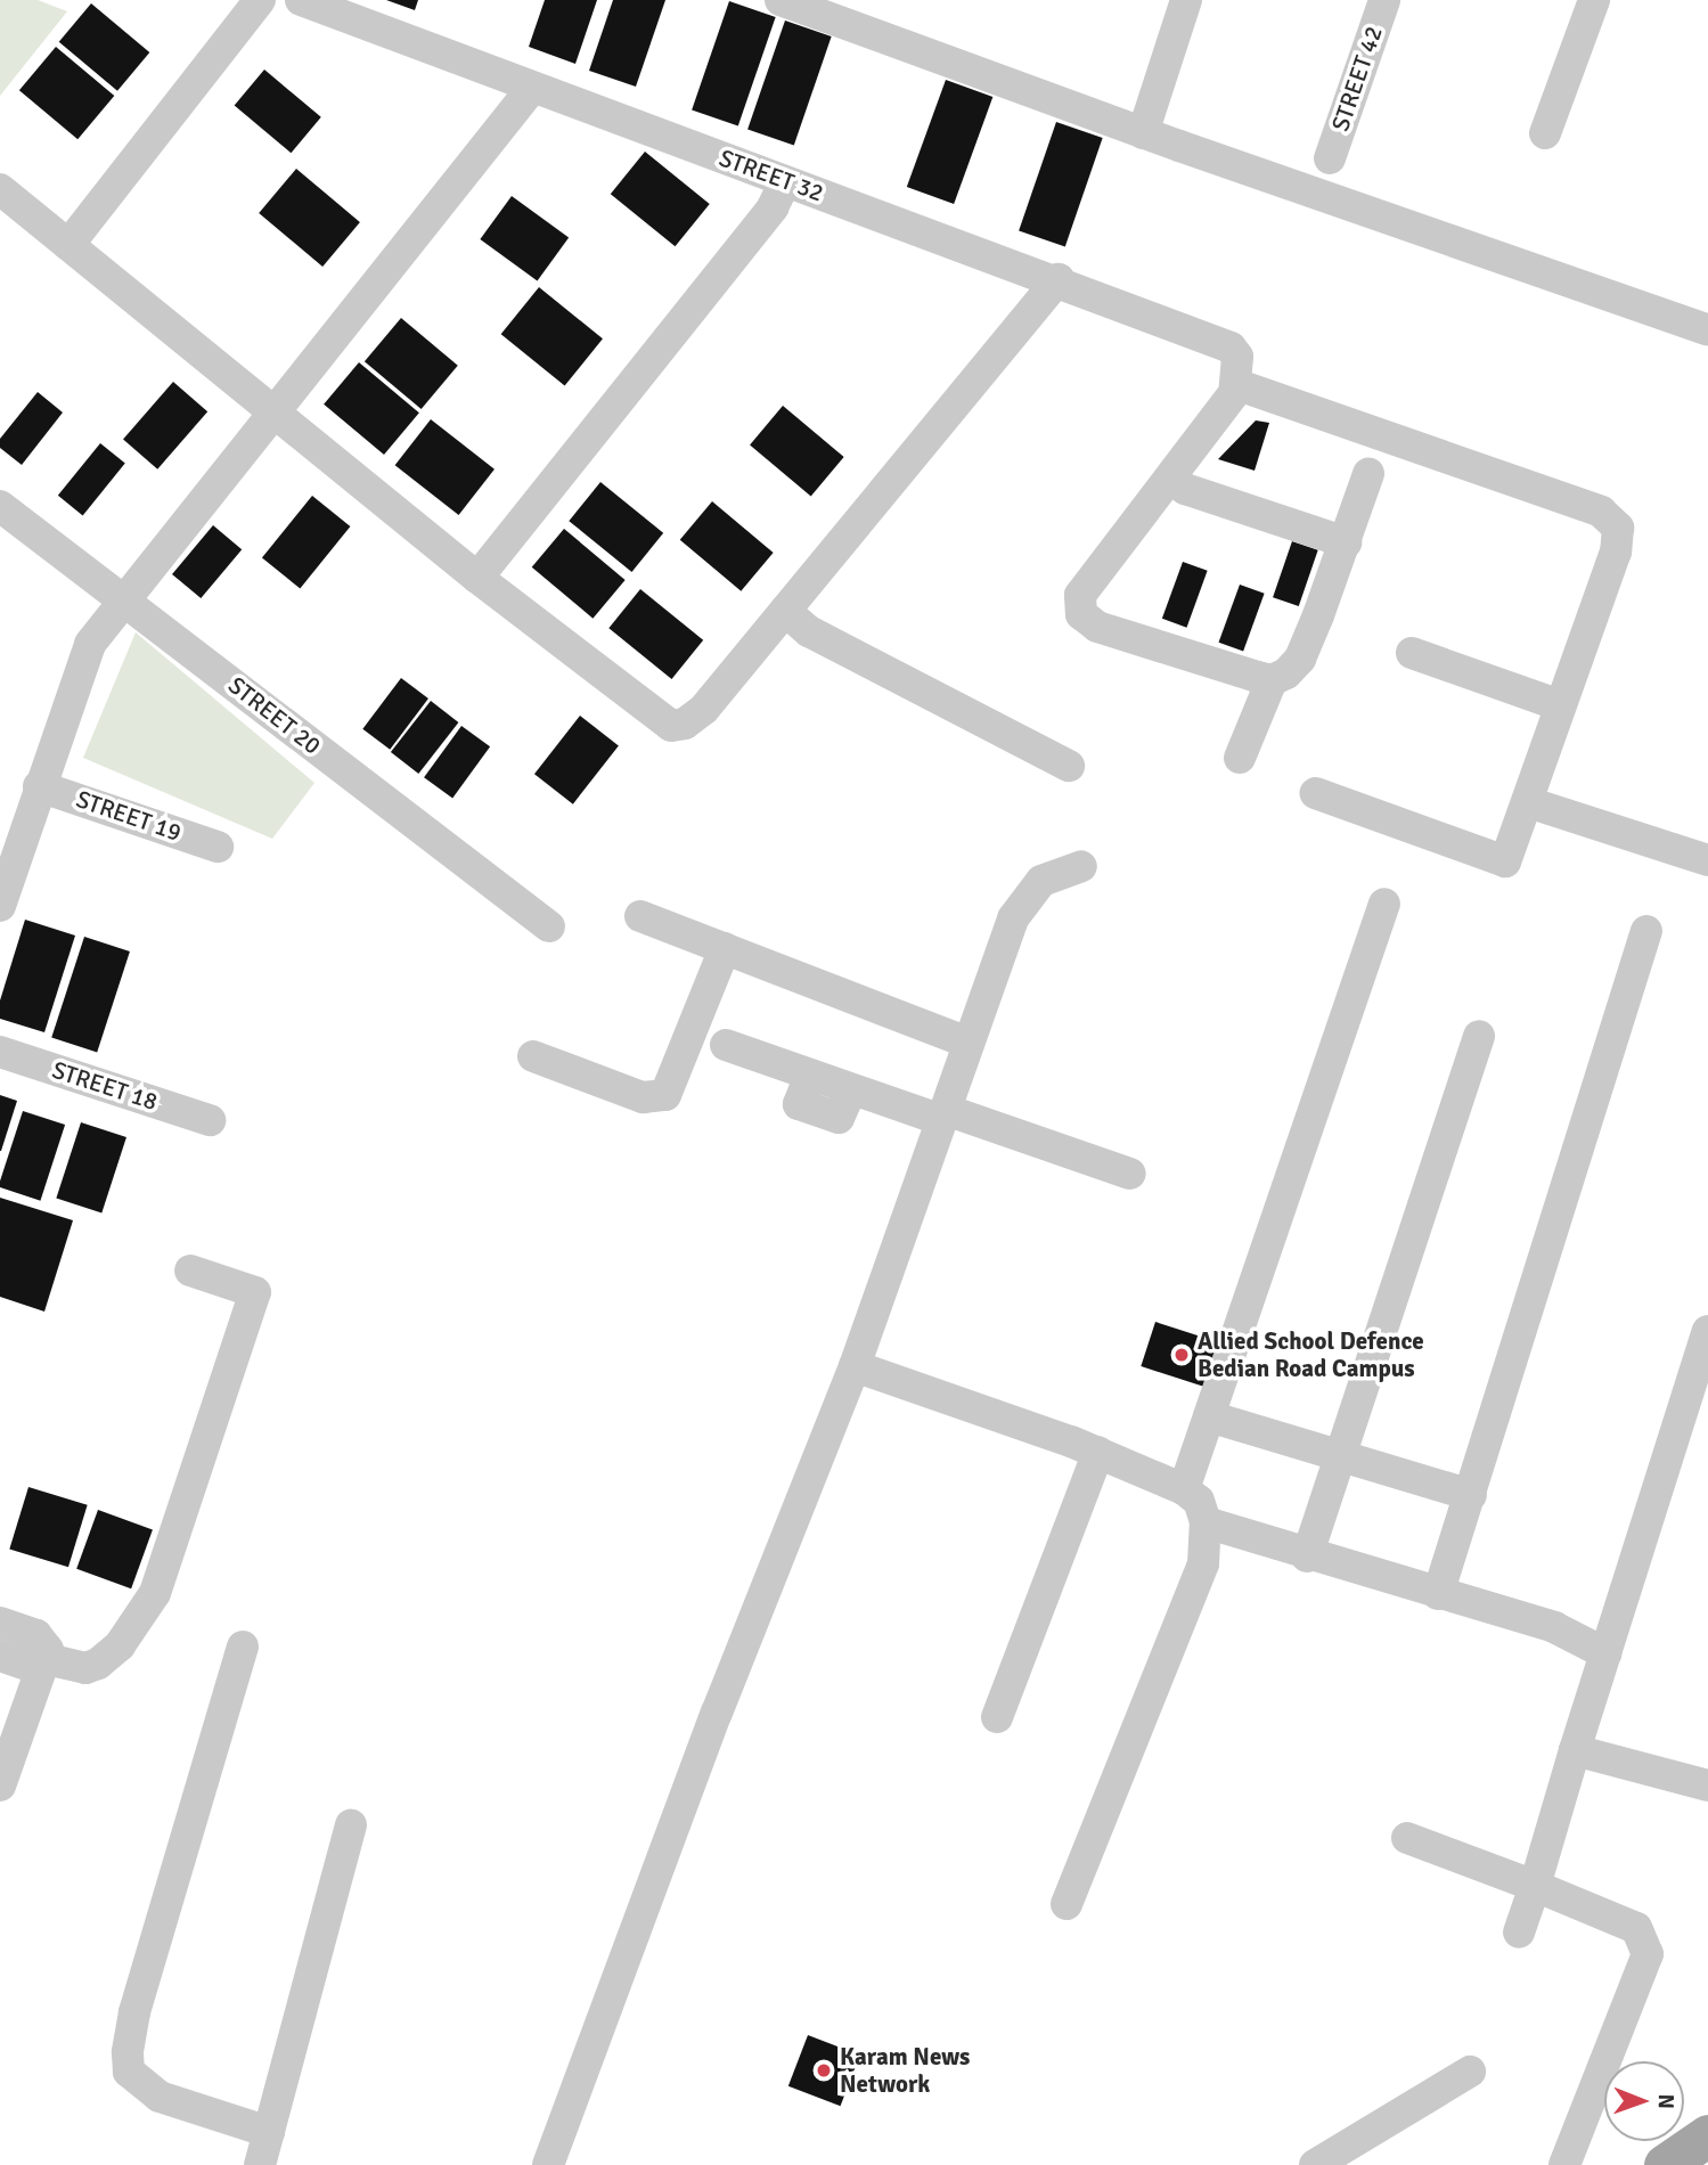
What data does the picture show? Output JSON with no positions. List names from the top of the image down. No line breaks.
{"streets":{"street":["STREET 42","STREET 32","STREET 20","STREET 19","STREET 18"]},"places":["Allied School Defence Bedian Road Campus","Karam News Network"],"north":"right"}
